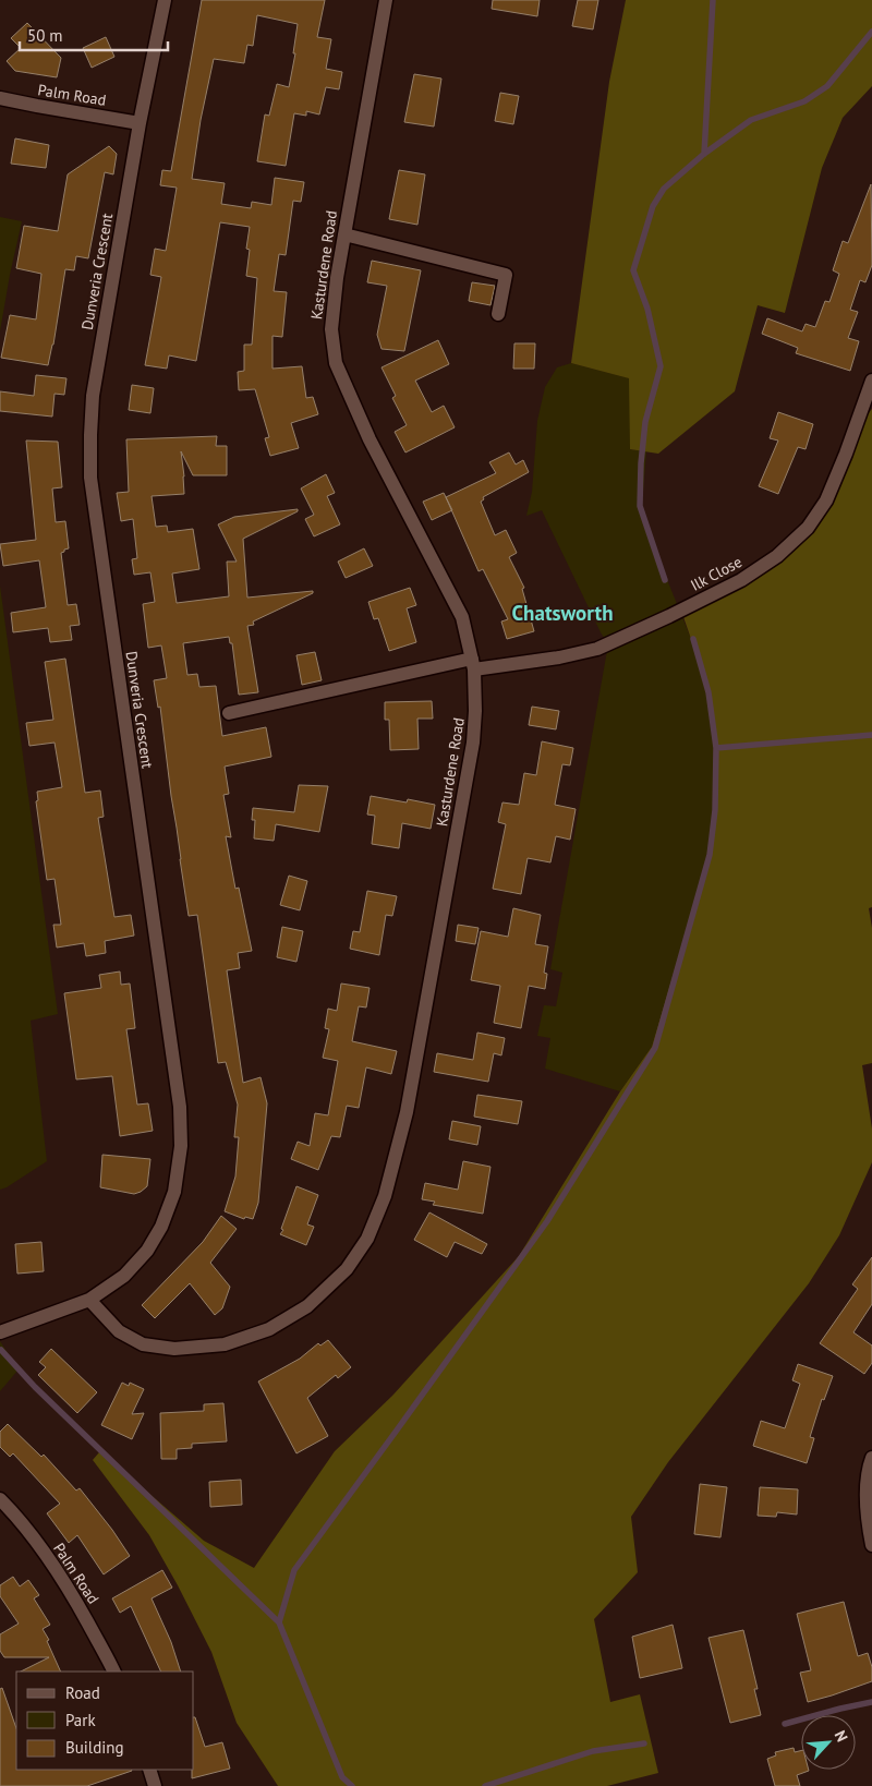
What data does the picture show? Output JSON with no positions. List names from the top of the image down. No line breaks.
{"streets":{"street":["Palm Road","Kasturdene Road","Dunveria Crescent","Ilk Close"]},"crossings":[["Palm Road","Dunveria Crescent"],["Kasturdene Road","Dunveria Crescent"],["Kasturdene Road","Ilk Close"]],"districts":["Chatsworth"],"legend":["Road","Park","Building"],"scale_bar":"50 m","north":"top right"}
